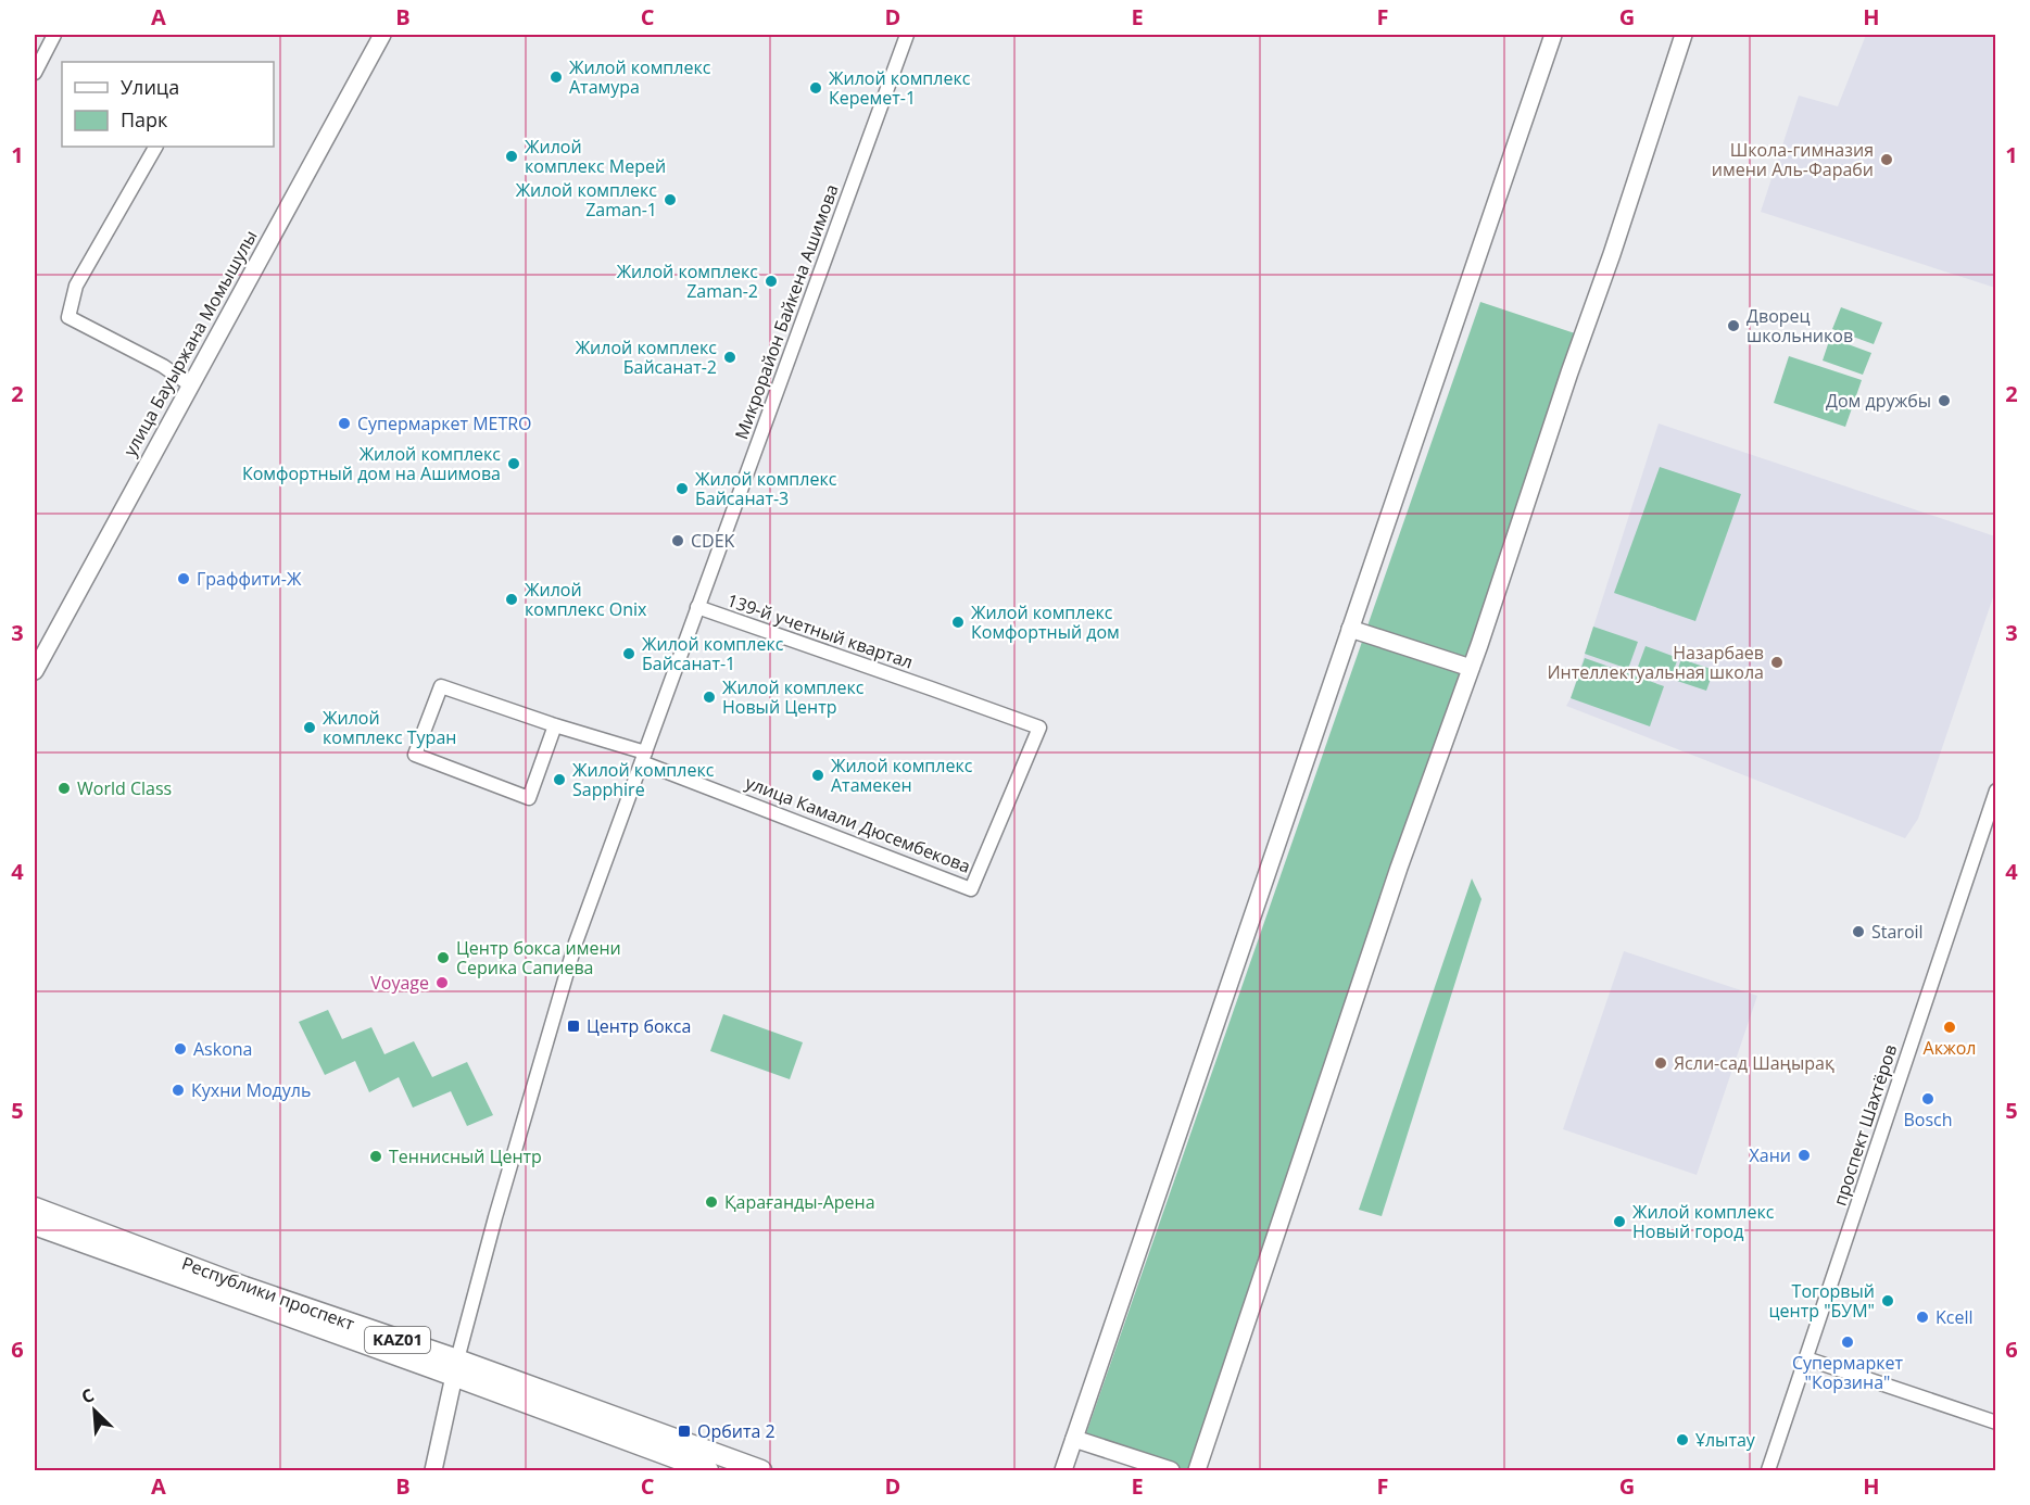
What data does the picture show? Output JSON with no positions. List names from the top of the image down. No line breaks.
{"streets":{"highway":["Республики проспект","KАZ01"],"main road":["улица Бауыржана Момышулы"],"street":["Микрорайон Байкена Ашимова","139-й учетный квартал","улица Камали Дюсембекова","проспект Шахтёров"]},"crossings":[["Микрорайон Байкена Ашимова","139-й учетный квартал"],["Микрорайон Байкена Ашимова","улица Камали Дюсембекова"],["Микрорайон Байкена Ашимова","Республики проспект"],["139-й учетный квартал","улица Камали Дюсембекова"]],"places":{"other":["Жилой комплекс Атамура","Жилой комплекс Керемет-1","Жилой комплекс Мерей","Школа-гимназия имени Аль-Фараби","Жилой комплекс Zaman-1","Жилой комплекс Zaman-2","Дворец школьников","Жилой комплекс Байсанат-2","Дом дружбы","Супермаркет METRO","Жилой комплекс Комфортный дом на Ашимова","Жилой комплекс Байсанат-3","CDEK","Граффити-Ж","Жилой комплекс Onix","Жилой комплекс Комфортный дом","Жилой комплекс Байсанат-1","Назарбаев Интеллектуальная школа","Жилой комплекс Новый Центр","Жилой комплекс Туран","Жилой комплекс Атамекен","Жилой комплекс Sapphire","World Class","Staroil","Центр бокса имени Серика Сапиева","Voyage","Акжол","Askona","Ясли-сад Шаңырақ","Кухни Модуль","Bosch","Хани","Теннисный Центр","Қарағанды-Арена","Жилой комплекс Новый город","Тогорвый центр \"БУМ\"","Kcell","Супермаркет \"Корзина\"","Ұлытау"],"transit":["Центр бокса","Орбита 2"]},"legend":["Улица","Парк"],"north":"top left","grid":{"columns":["A","B","C","D","E","F","G","H"],"rows":["1","2","3","4","5","6"]}}
